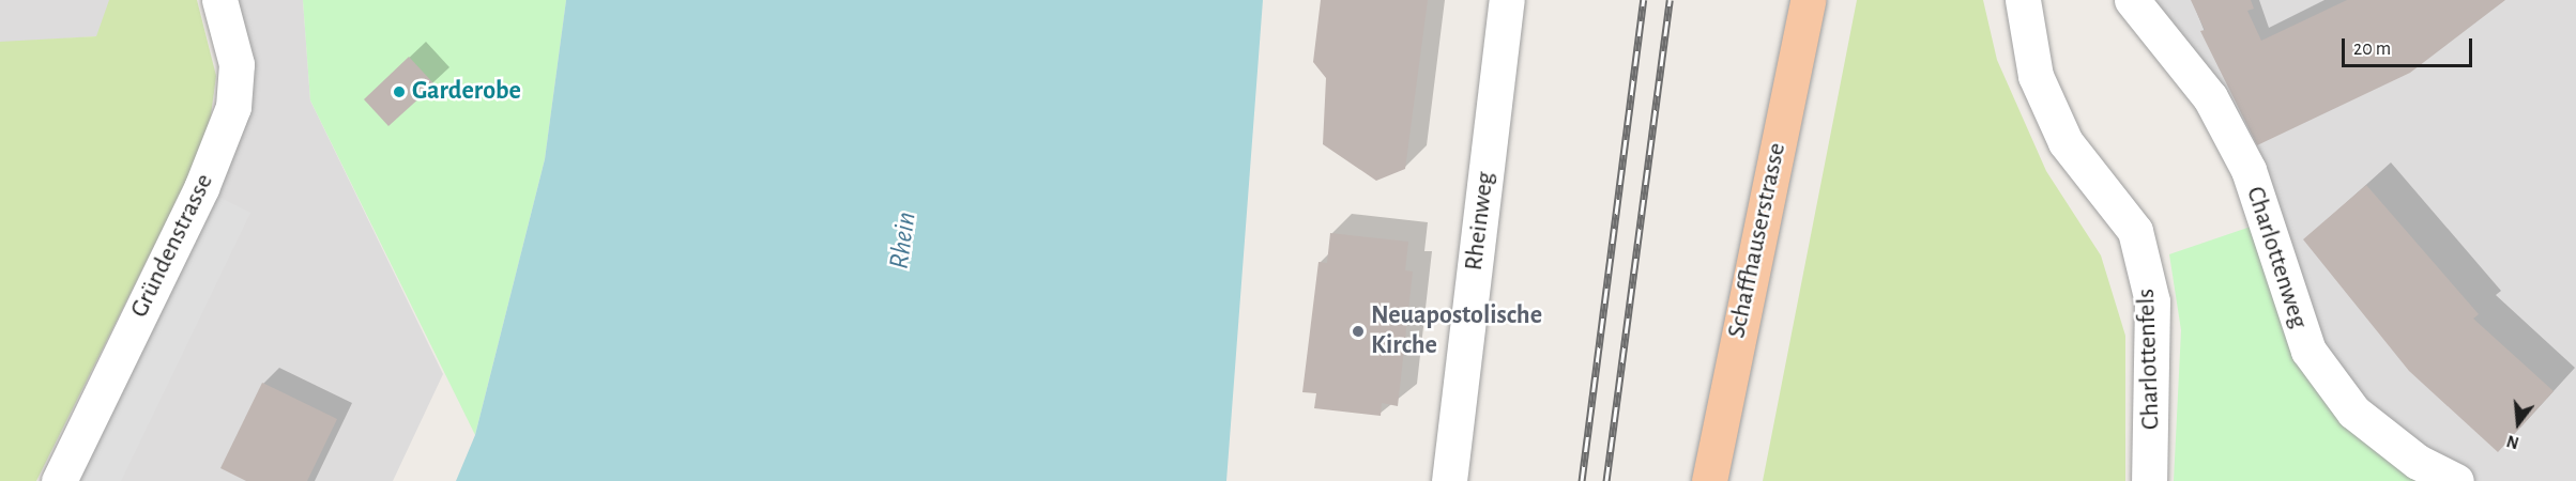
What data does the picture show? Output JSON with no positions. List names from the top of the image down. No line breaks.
{"streets":{"main road":["Schaffhauserstrasse"],"street":["Rheinweg","Gründenstrasse","Charlottenweg","Charlottenfels"]},"water":["Rhein"],"places":["Garderobe","Neuapostolische Kirche"],"scale_bar":"20 m","north":"bottom"}
